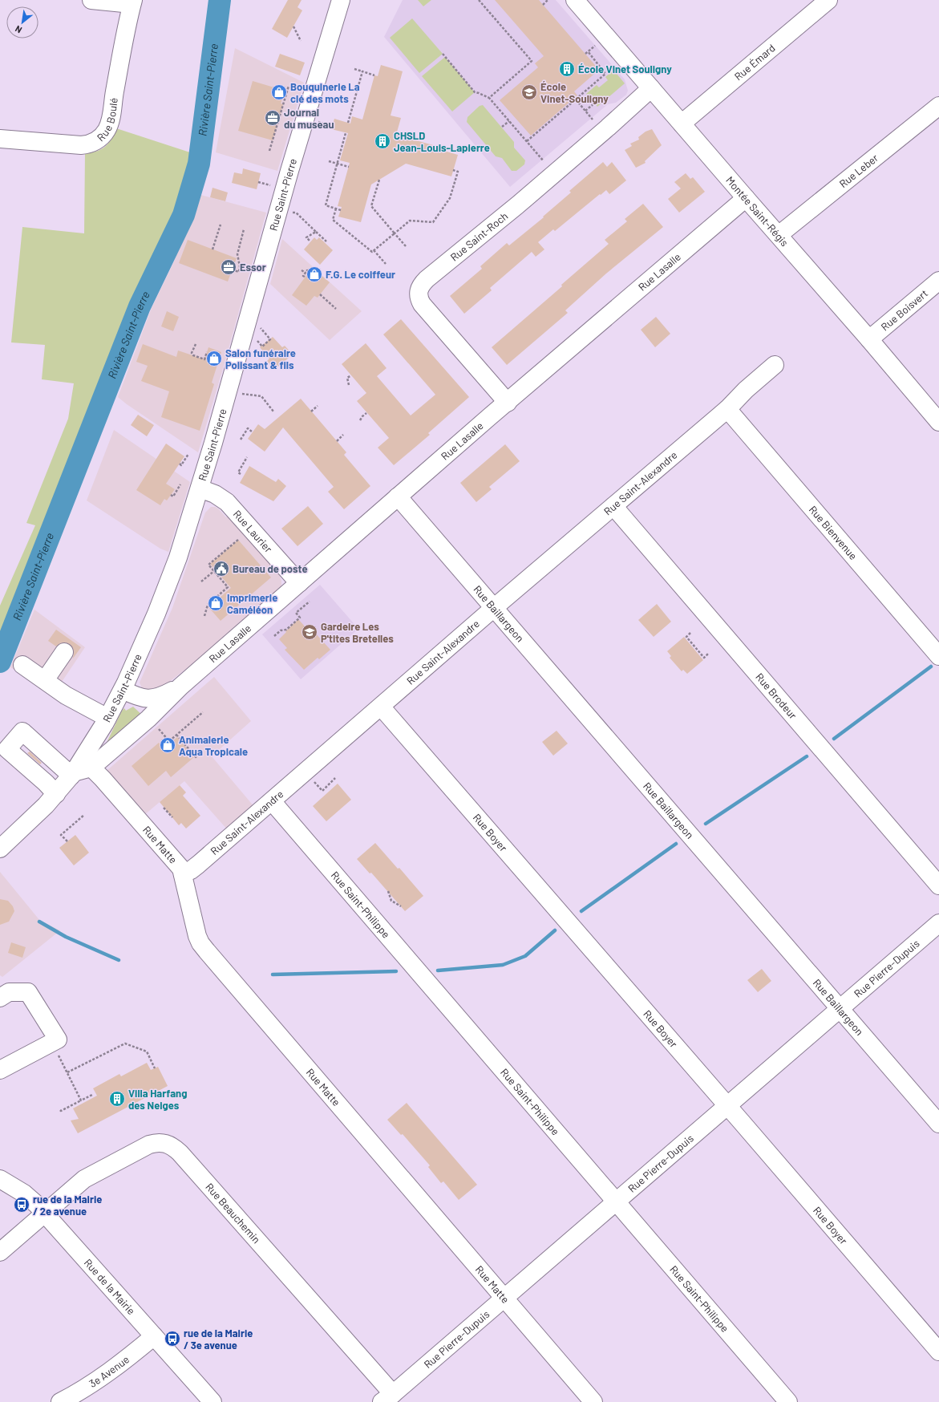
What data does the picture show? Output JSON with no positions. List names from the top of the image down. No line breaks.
{"streets":{"street":["Rue Émard","Rue Boulé","Rue Leber","Rue Saint-Pierre","Montée Saint-Régis","Rue Saint-Roch","Rue Lasalle","Rue Boisvert","Rue Saint-Alexandre","Rue Laurier","Rue Bienvenue","Rue Baillargeon","Rue Brodeur","Rue Boyer","Rue Matte","Rue Saint-Philippe","Rue Pierre-Dupuis","Rue Beauchemin","Rue de la Mairie","3e Avenue"]},"crossings":[["Rue Émard","Montée Saint-Régis"],["Rue Leber","Montée Saint-Régis"],["Rue Saint-Pierre","Rue Lasalle"],["Rue Saint-Pierre","Rue Laurier"],["Rue Saint-Pierre","Rue Matte"],["Montée Saint-Régis","Rue Saint-Roch"],["Montée Saint-Régis","Rue Lasalle"],["Montée Saint-Régis","Rue Boisvert"],["Rue Saint-Roch","Rue Lasalle"],["Rue Lasalle","Rue Laurier"],["Rue Lasalle","Rue Baillargeon"],["Rue Lasalle","Rue Matte"],["Rue Saint-Alexandre","Rue Bienvenue"],["Rue Saint-Alexandre","Rue Baillargeon"],["Rue Saint-Alexandre","Rue Brodeur"],["Rue Saint-Alexandre","Rue Boyer"],["Rue Saint-Alexandre","Rue Matte"],["Rue Saint-Alexandre","Rue Saint-Philippe"],["Rue Baillargeon","Rue Pierre-Dupuis"],["Rue Boyer","Rue Pierre-Dupuis"],["Rue Matte","Rue Pierre-Dupuis"],["Rue Saint-Philippe","Rue Pierre-Dupuis"],["Rue Pierre-Dupuis","Rue Beauchemin"],["Rue Beauchemin","Rue de la Mairie"],["Rue de la Mairie","3e Avenue"]],"water":["Rivière Saint-Pierre"],"places":{"building":["École Vinet Souligny","CHSLD Jean-Louis-Lapierre","Villa Harfang des Neiges"],"shop":["Bouquinerie La clé des mots","F.G. Le coiffeur","Salon funéraire Poiissant & fils","Imprimerie Caméléon","Animalerie Aqua Tropicale"],"school or university":["École Vinet-Souligny","Gardeire Les P'tites Bretelles"],"office":["Journal du museau","Essor"],"public building":["Bureau de poste"],"bus stop":["rue de la Mairie / 2e avenue","rue de la Mairie / 3e avenue"]},"north":"bottom left"}
